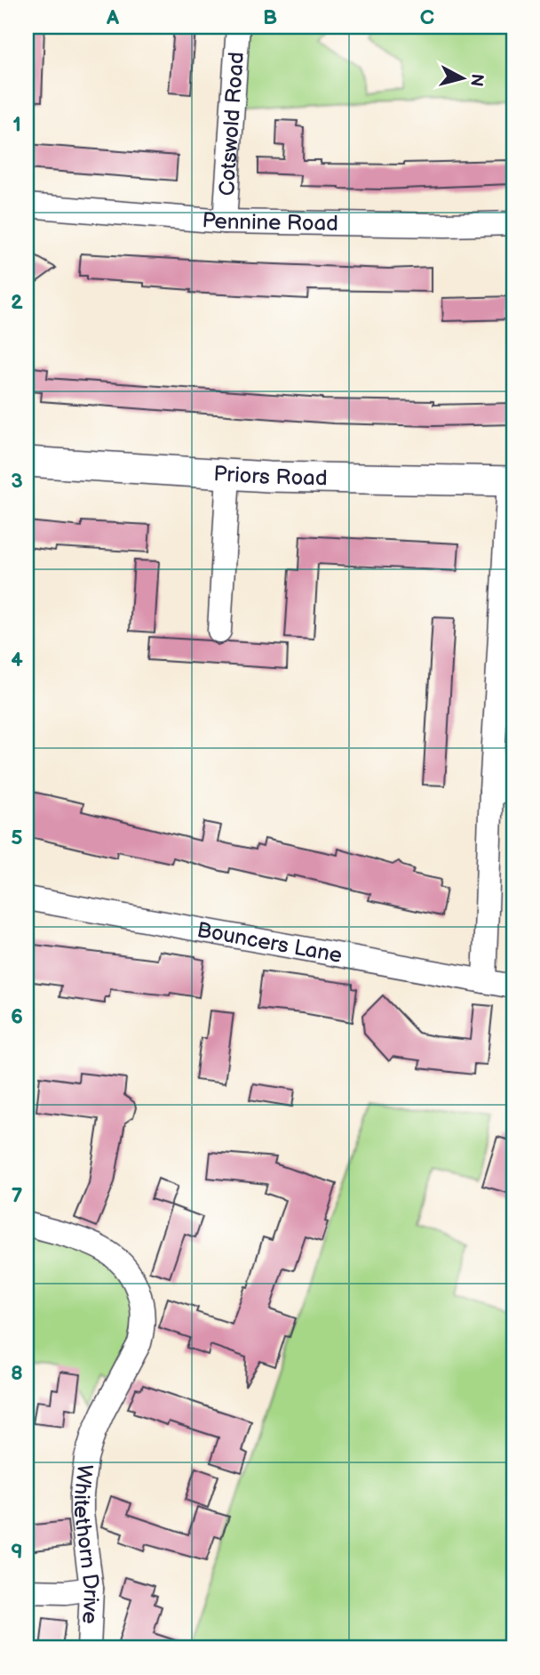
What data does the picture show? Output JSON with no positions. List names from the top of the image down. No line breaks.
{"streets":{"main road":["Priors Road"],"street":["Cotswold Road","Pennine Road","Bouncers Lane","Whitethorn Drive"]},"crossings":[["Cotswold Road","Pennine Road"]],"north":"right","grid":{"columns":["A","B","C"],"rows":["1","2","3","4","5","6","7","8","9"]}}
